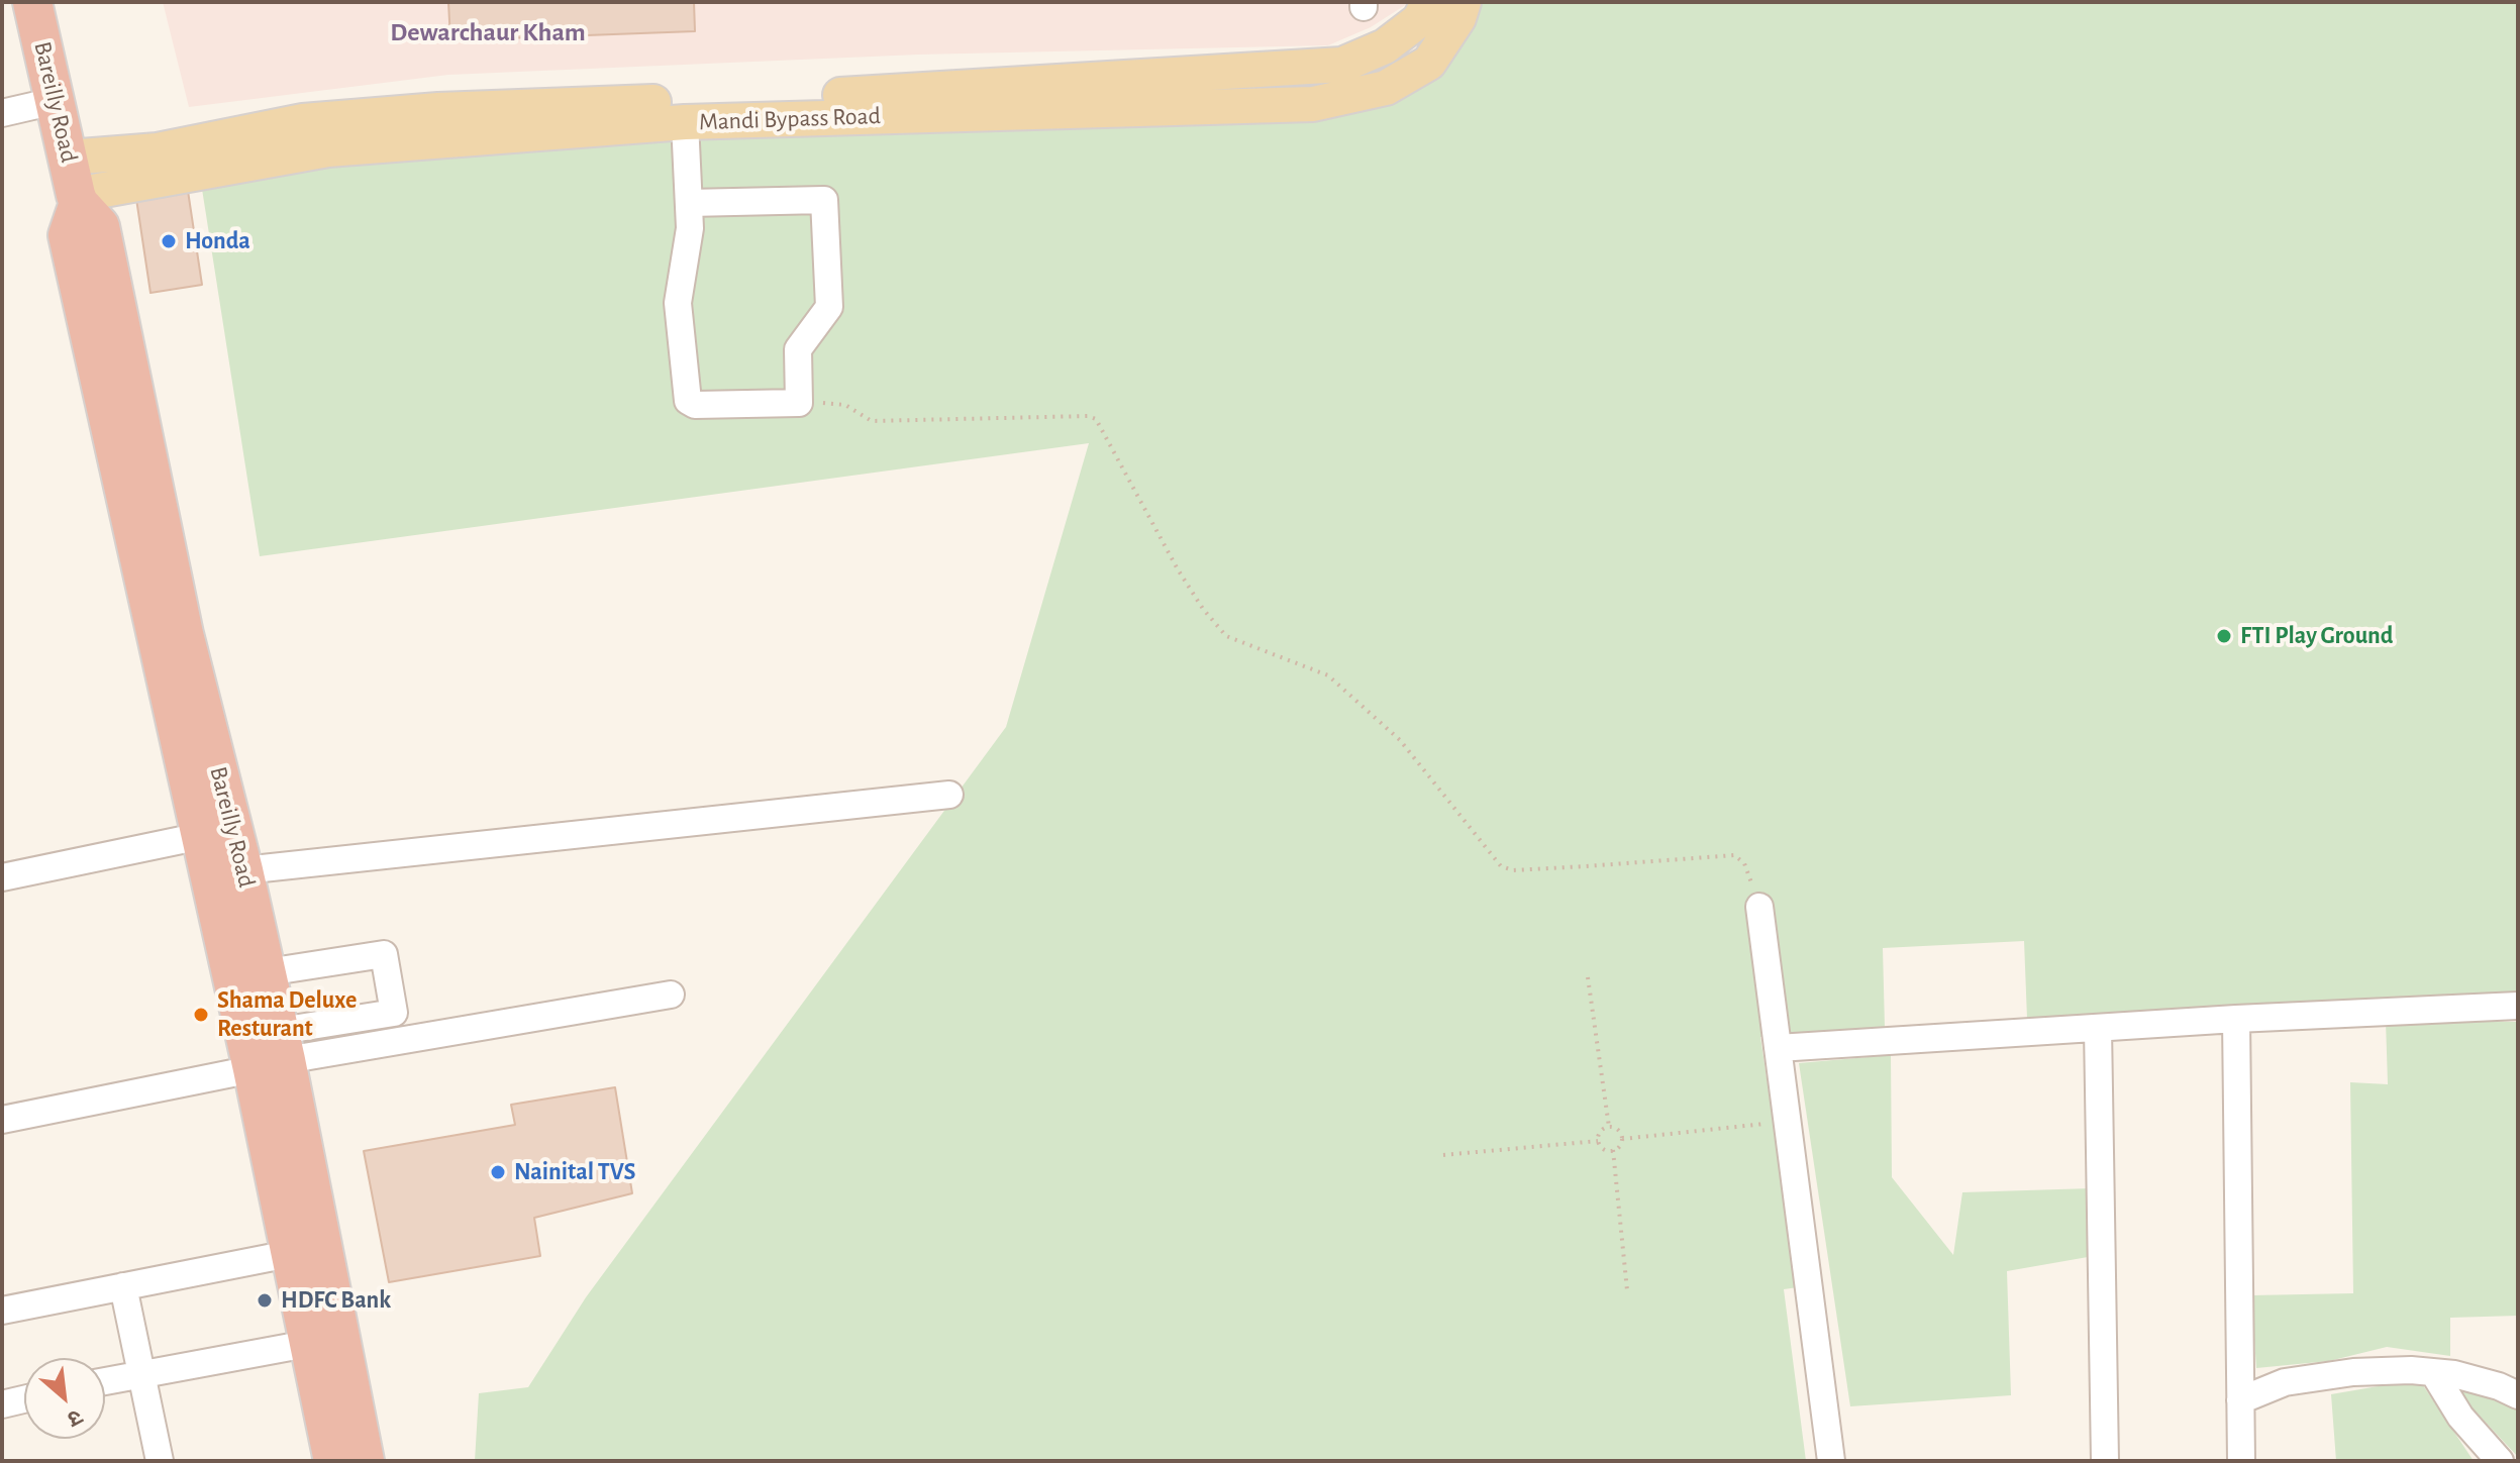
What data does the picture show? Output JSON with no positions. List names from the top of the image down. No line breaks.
{"streets":{"highway":["Bareilly Road"],"main road":["Mandi Bypass Road"]},"crossings":[["Bareilly Road","Mandi Bypass Road"]],"districts":["Dewarchaur Kham"],"places":["Honda","FTI Play Ground","Shama Deluxe Resturant","Nainital TVS","HDFC Bank"],"north":"bottom right"}
